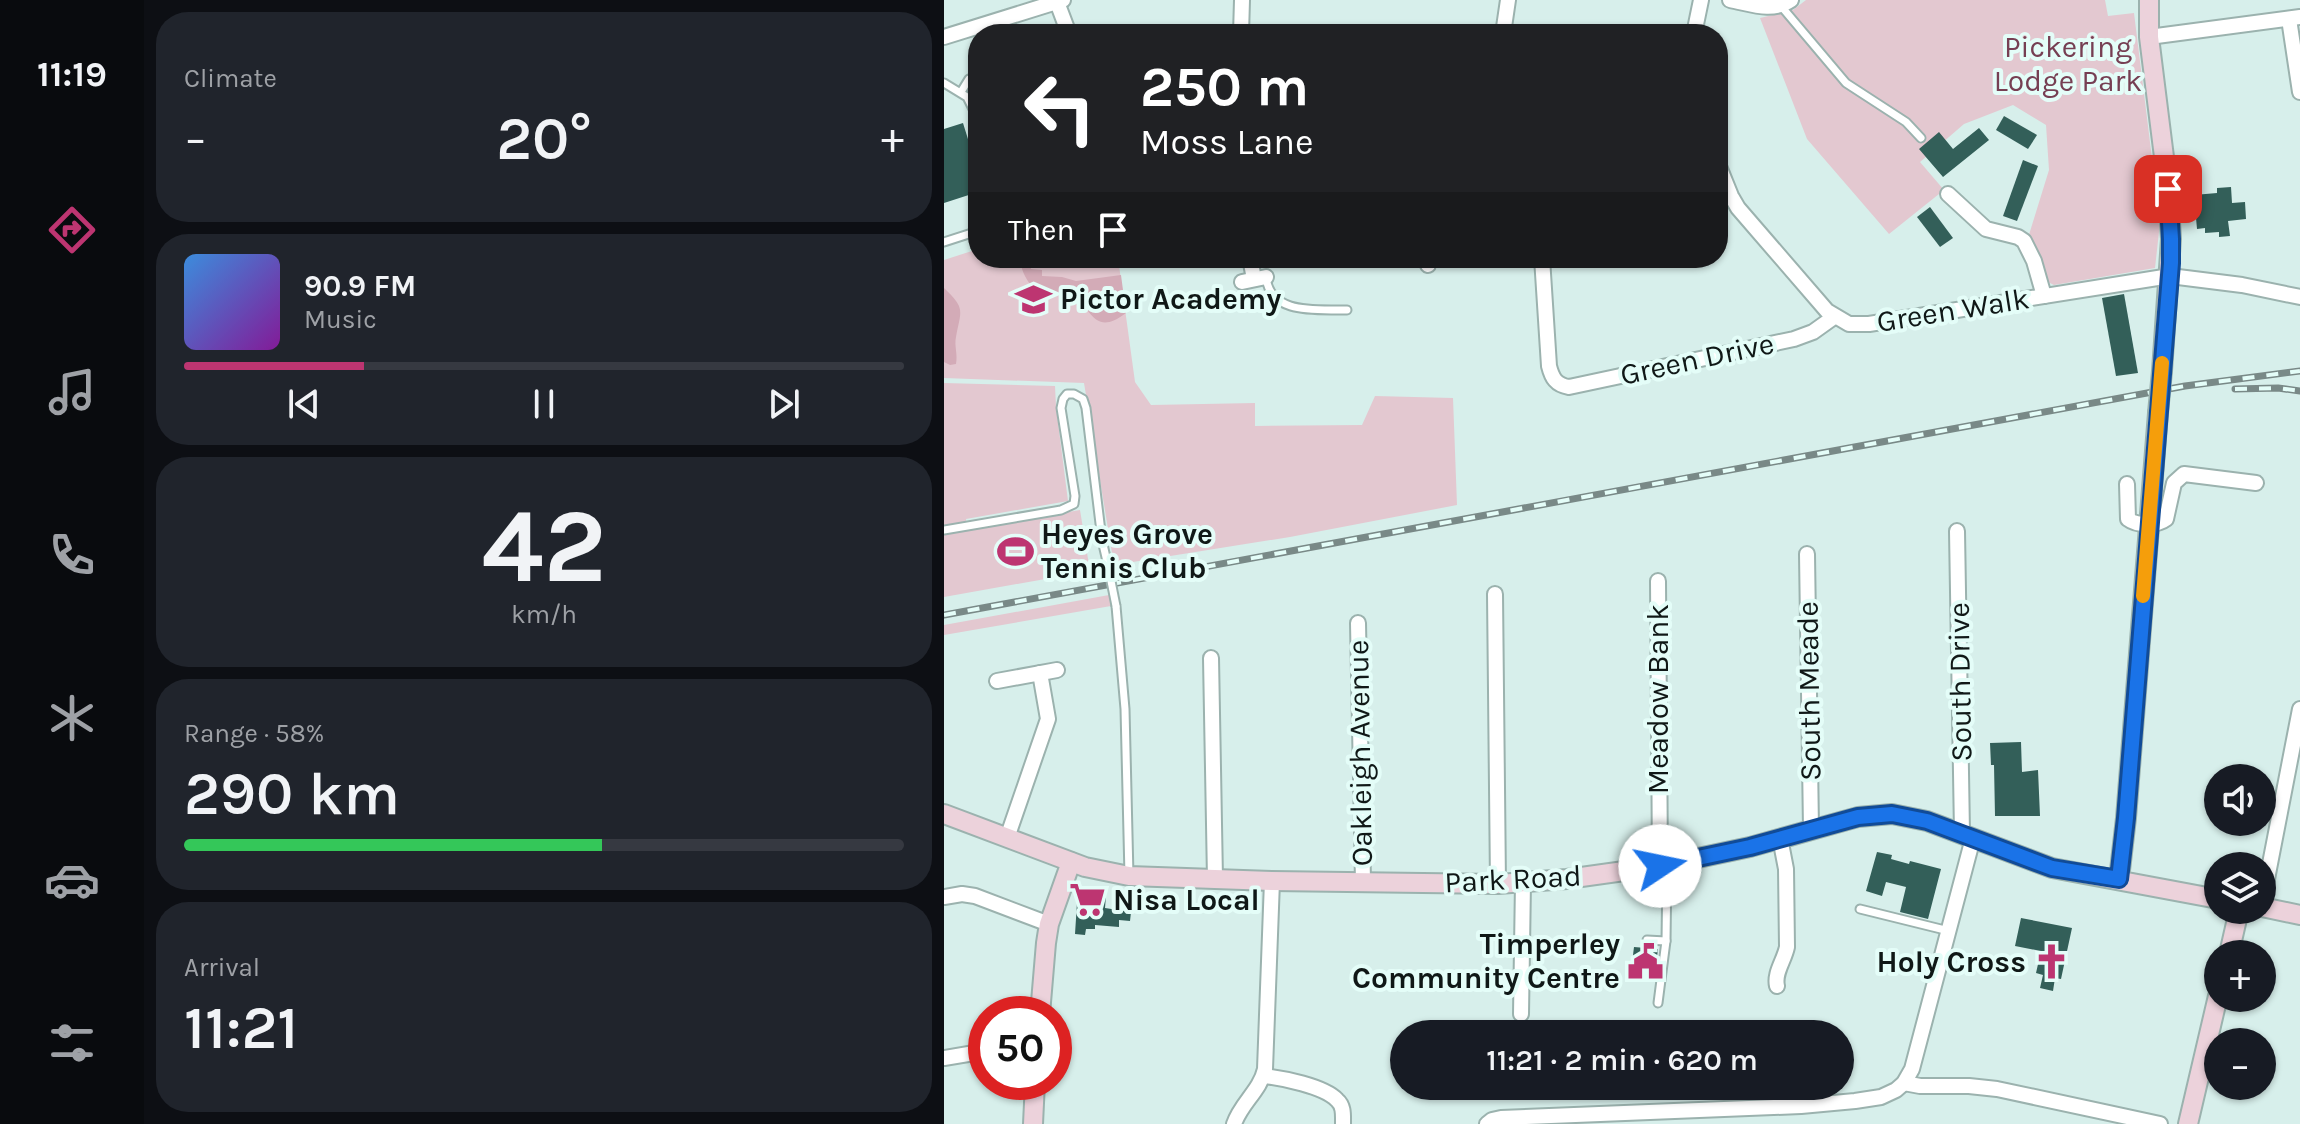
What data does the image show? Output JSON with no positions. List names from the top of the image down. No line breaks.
{"streets":{"main road":["Park Road"],"street":["Green Walk","Green Drive","South Drive","South Meade","Meadow Bank","Oakleigh Avenue"]},"crossings":[["Green Walk","Green Drive"],["South Drive","Park Road"],["South Meade","Park Road"],["Meadow Bank","Park Road"],["Oakleigh Avenue","Park Road"]],"parks":["Pickering Lodge Park"],"places":{"school or university":["Pictor Academy"],"sports":["Heyes Grove Tennis Club"],"supermarket":["Nisa Local"],"public building":["Timperley Community Centre"],"church":["Holy Cross"]},"page":{"tabs":"11:19","tile":["Climate",["42","km/h"],["Range · 58%","290 km"],["Arrival","11:21"]],"turn":["250 m","Moss Lane"],"heat":["−","20°","+"],"then":"Then","song":["90.9 FM","Music"],"map_buttons":["+","−"],"limit":"50","trip":"11:21 · 2 min · 620 m"}}
